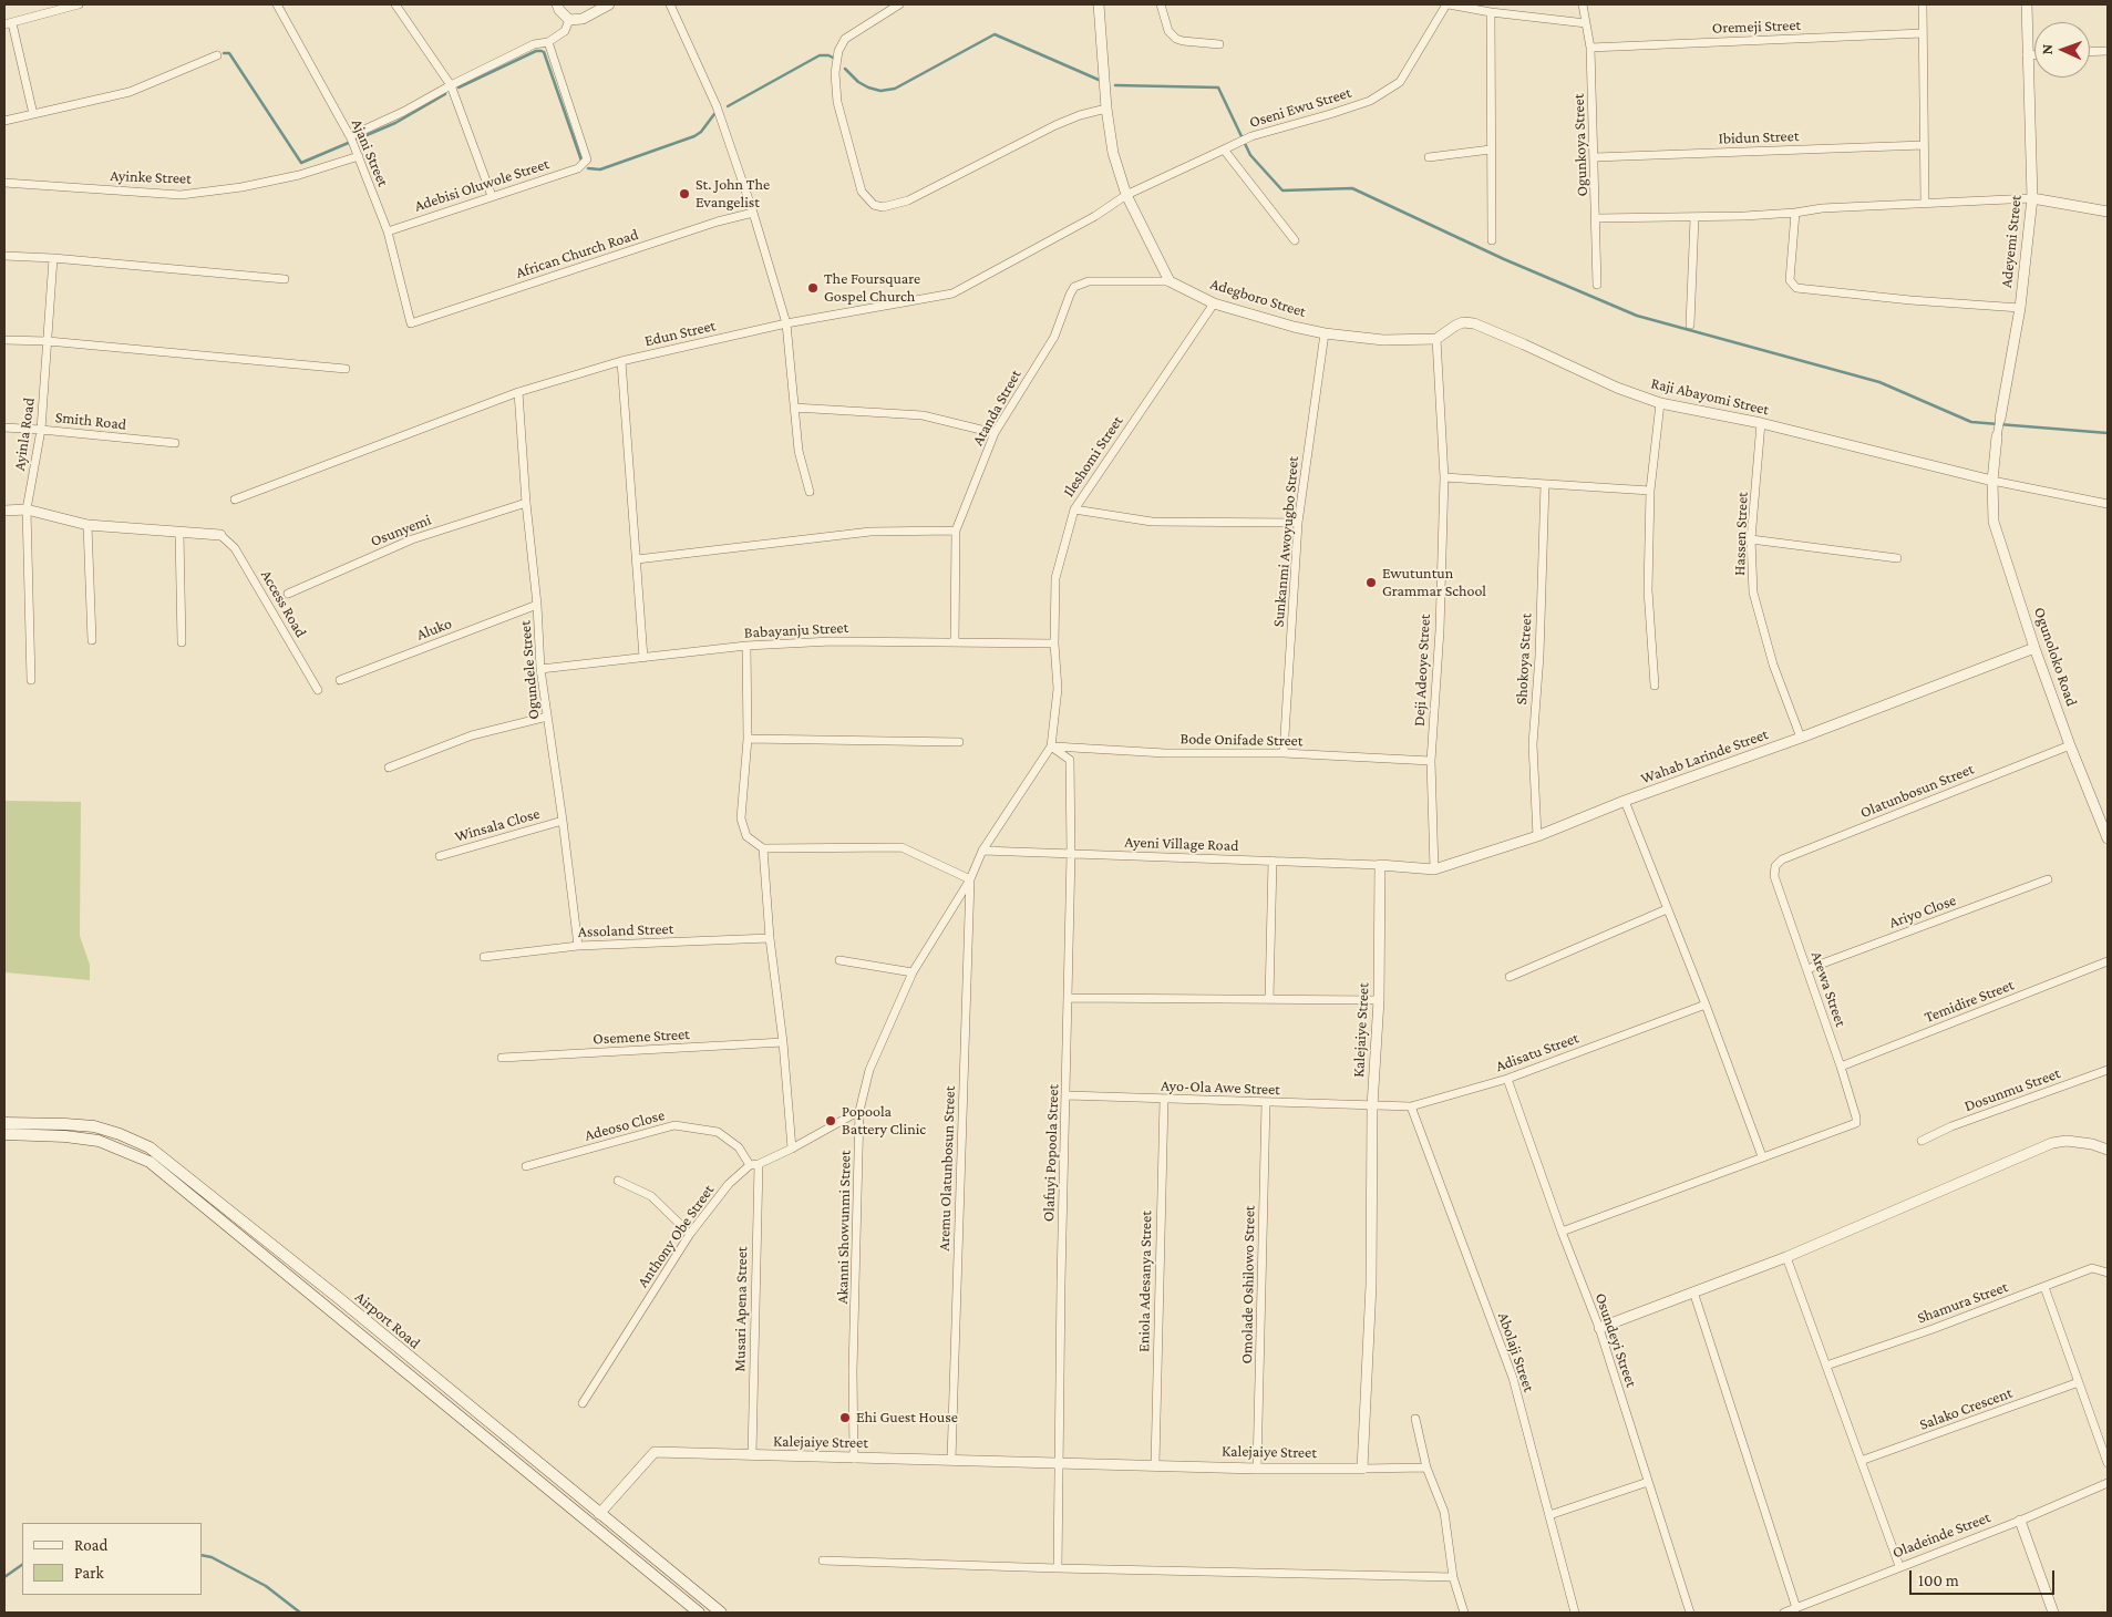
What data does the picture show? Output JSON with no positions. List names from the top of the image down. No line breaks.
{"streets":{"main road":["Airport Road"],"street":["Oremeji Street","Oseni Ewu Street","Ibidun Street","Ogunkoya Street","Ajani Street","Ayinke Street","Adebisi Oluwole Street","Adeyemi Street","African Church Road","Adegboro Street","Edun Street","Raji Abayomi Street","Atanda Street","Smith Road","Ayinla Road","Ileshomi Street","Osunyemi","Hassen Street","Sunkanmi Awoyugbo Street","Access Road","Aluko","Babayanju Street","Ogunoloko Road","Shokoya Street","Ogundele Street","Deji Adeoye Street","Bode Onifade Street","Wahab Larinde Street","Olatunbosun Street","Winsala Close","Ayeni Village Road","Ariyo Close","Assoland Street","Arewa Street","Temidire Street","Kalejaiye Street","Osemene Street","Adisatu Street","Ayo-Ola Awe Street","Dosunmu Street","Adeoso Close","Olafuyi Popoola Street","Aremu Olatunbosun Street","Akanni Showunmi Street","Anthony Obe Street","Eniola Adesanya Street","Omolade Oshilowo Street","Shamura Street","Musari Apena Street","Osundeyi Street","Abolaji Street","Salako Crescent","Oladeinde Street"]},"crossings":[["Oremeji Street","Ogunkoya Street"],["Oseni Ewu Street","Edun Street"],["Ibidun Street","Ogunkoya Street"],["Ajani Street","Ayinke Street"],["Ajani Street","Adebisi Oluwole Street"],["Ajani Street","African Church Road"],["Adeyemi Street","Raji Abayomi Street"],["Adeyemi Street","Ogunoloko Road"],["Adegboro Street","Raji Abayomi Street"],["Adegboro Street","Atanda Street"],["Adegboro Street","Ileshomi Street"],["Adegboro Street","Sunkanmi Awoyugbo Street"],["Adegboro Street","Deji Adeoye Street"],["Edun Street","Ogundele Street"],["Raji Abayomi Street","Hassen Street"],["Raji Abayomi Street","Ogunoloko Road"],["Raji Abayomi Street","Deji Adeoye Street"],["Atanda Street","Babayanju Street"],["Smith Road","Ayinla Road"],["Ileshomi Street","Babayanju Street"],["Ileshomi Street","Bode Onifade Street"],["Ileshomi Street","Olafuyi Popoola Street"],["Ileshomi Street","Akanni Showunmi Street"],["Osunyemi","Ogundele Street"],["Hassen Street","Wahab Larinde Street"],["Sunkanmi Awoyugbo Street","Bode Onifade Street"],["Aluko","Ogundele Street"],["Babayanju Street","Ogundele Street"],["Ogunoloko Road","Wahab Larinde Street"],["Ogunoloko Road","Olatunbosun Street"],["Shokoya Street","Wahab Larinde Street"],["Ogundele Street","Winsala Close"],["Ogundele Street","Assoland Street"],["Deji Adeoye Street","Bode Onifade Street"],["Deji Adeoye Street","Wahab Larinde Street"],["Bode Onifade Street","Olafuyi Popoola Street"],["Bode Onifade Street","Akanni Showunmi Street"],["Wahab Larinde Street","Ayeni Village Road"],["Wahab Larinde Street","Kalejaiye Street"],["Olatunbosun Street","Arewa Street"],["Ayeni Village Road","Kalejaiye Street"],["Ayeni Village Road","Olafuyi Popoola Street"],["Ayeni Village Road","Akanni Showunmi Street"],["Ariyo Close","Arewa Street"],["Arewa Street","Temidire Street"],["Kalejaiye Street","Adisatu Street"],["Kalejaiye Street","Ayo-Ola Awe Street"],["Kalejaiye Street","Olafuyi Popoola Street"],["Kalejaiye Street","Aremu Olatunbosun Street"],["Kalejaiye Street","Akanni Showunmi Street"],["Kalejaiye Street","Eniola Adesanya Street"],["Kalejaiye Street","Omolade Oshilowo Street"],["Kalejaiye Street","Musari Apena Street"],["Kalejaiye Street","Airport Road"],["Adisatu Street","Ayo-Ola Awe Street"],["Adisatu Street","Osundeyi Street"],["Adisatu Street","Abolaji Street"],["Ayo-Ola Awe Street","Olafuyi Popoola Street"],["Ayo-Ola Awe Street","Eniola Adesanya Street"],["Ayo-Ola Awe Street","Omolade Oshilowo Street"],["Adeoso Close","Anthony Obe Street"],["Adeoso Close","Musari Apena Street"],["Olafuyi Popoola Street","Akanni Showunmi Street"],["Aremu Olatunbosun Street","Akanni Showunmi Street"],["Akanni Showunmi Street","Anthony Obe Street"],["Anthony Obe Street","Musari Apena Street"]],"places":["St. John The Evangelist","The Foursquare Gospel Church","Ewutuntun Grammar School","Popoola Battery Clinic","Ehi Guest House"],"legend":["Road","Park"],"scale_bar":"100 m","north":"left"}
